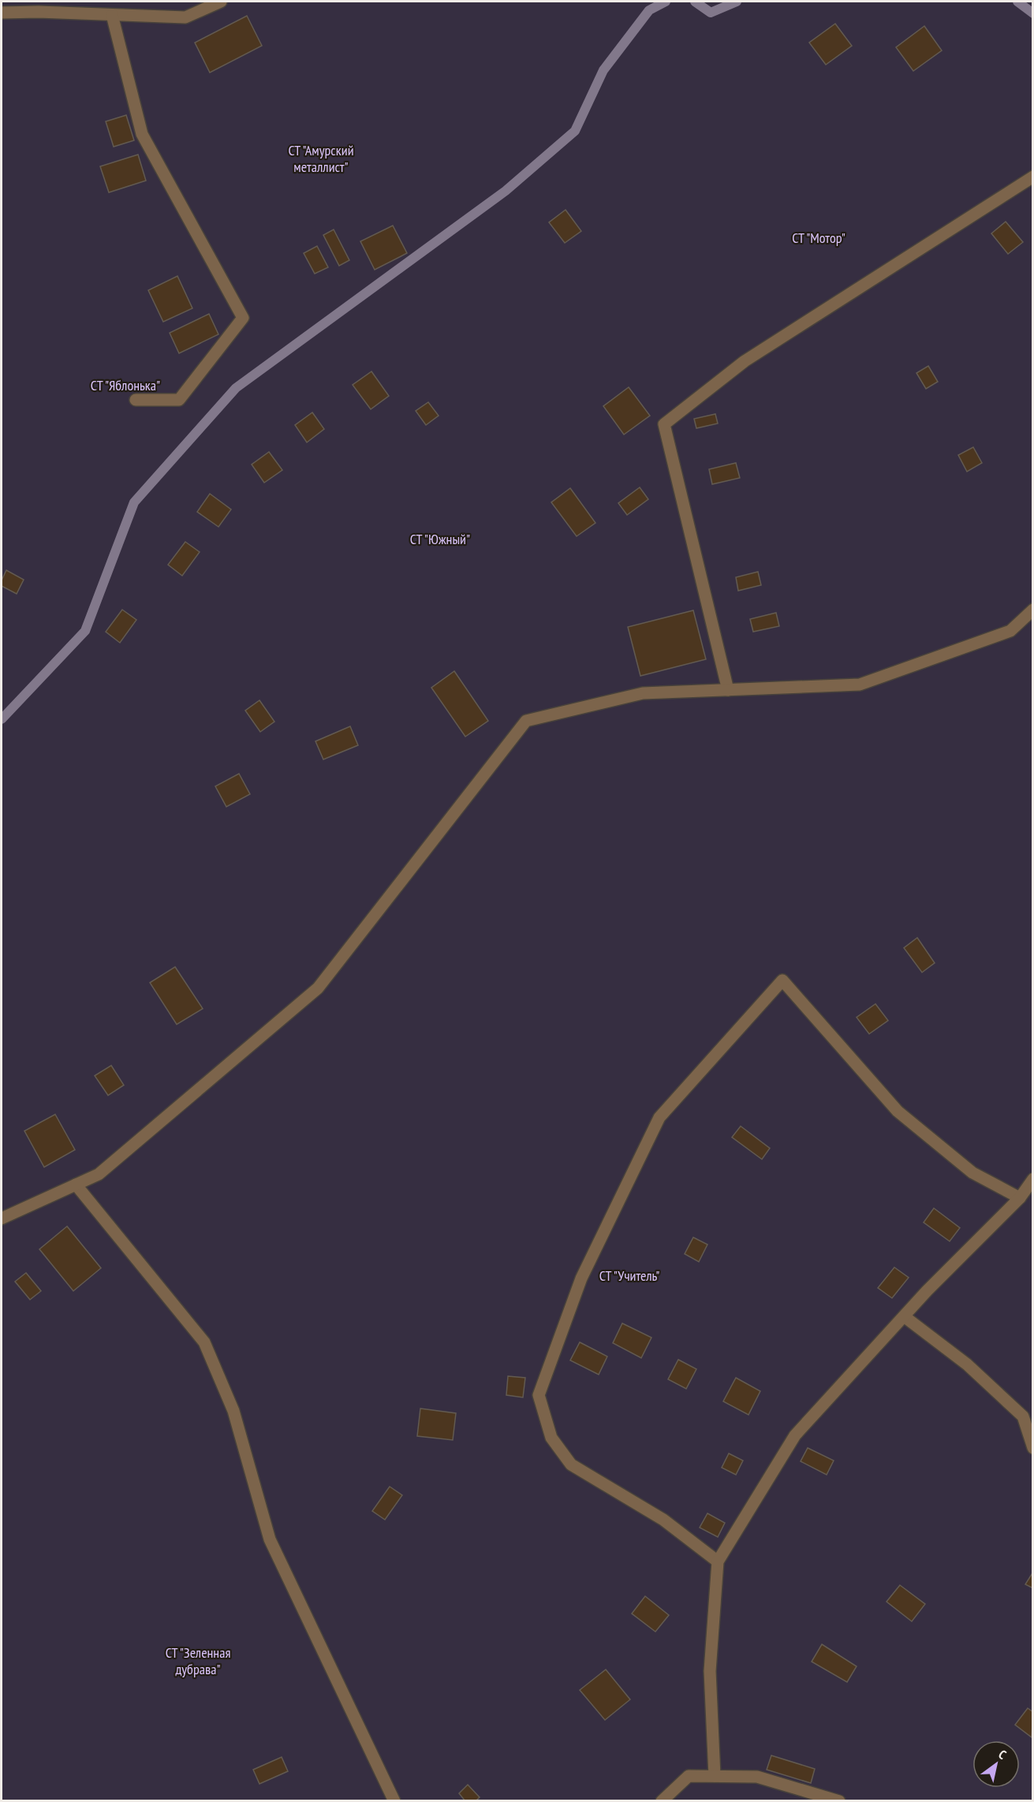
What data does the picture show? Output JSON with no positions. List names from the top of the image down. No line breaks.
{"parks":["СТ \"Амурский металлист\"","СТ \"Мотор\"","СТ \"Яблонька\"","СТ \"Южный\"","СТ \"Учитель\"","СТ \"Зеленная дубрава\""],"north":"top right"}
